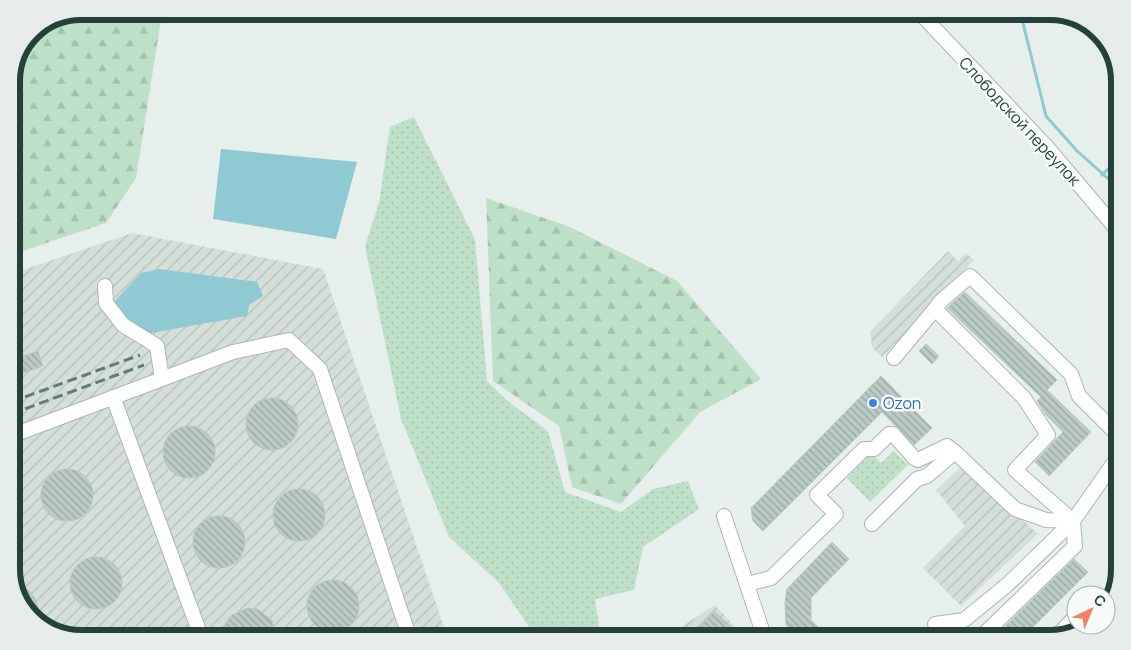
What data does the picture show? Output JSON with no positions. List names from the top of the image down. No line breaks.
{"streets":{"street":["Слободской переулок"]},"places":["Ozon"],"north":"top right"}
